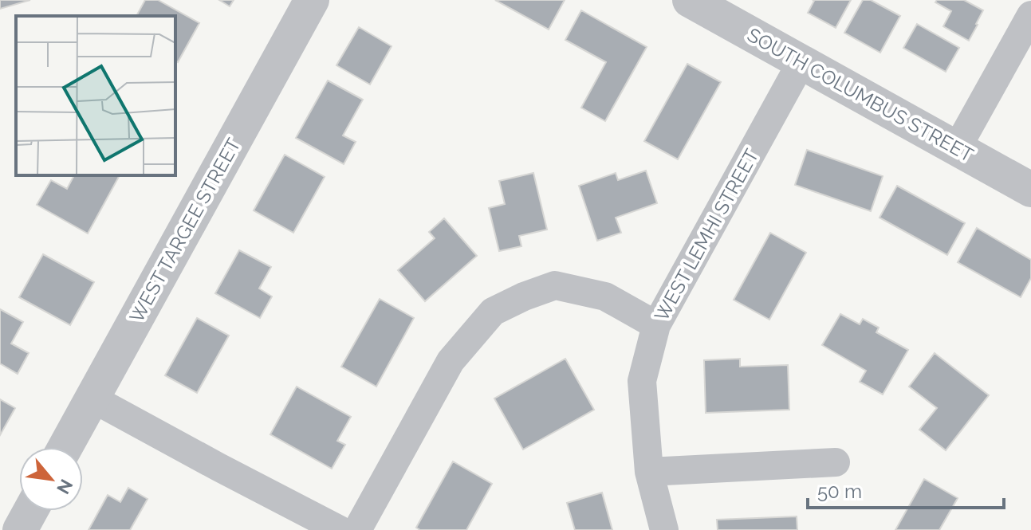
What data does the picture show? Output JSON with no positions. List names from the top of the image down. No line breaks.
{"streets":{"street":["SOUTH COLUMBUS STREET","WEST TARGEE STREET","WEST LEMHI STREET"]},"crossings":[["SOUTH COLUMBUS STREET","WEST LEMHI STREET"]],"scale_bar":"50 m","north":"bottom right"}
